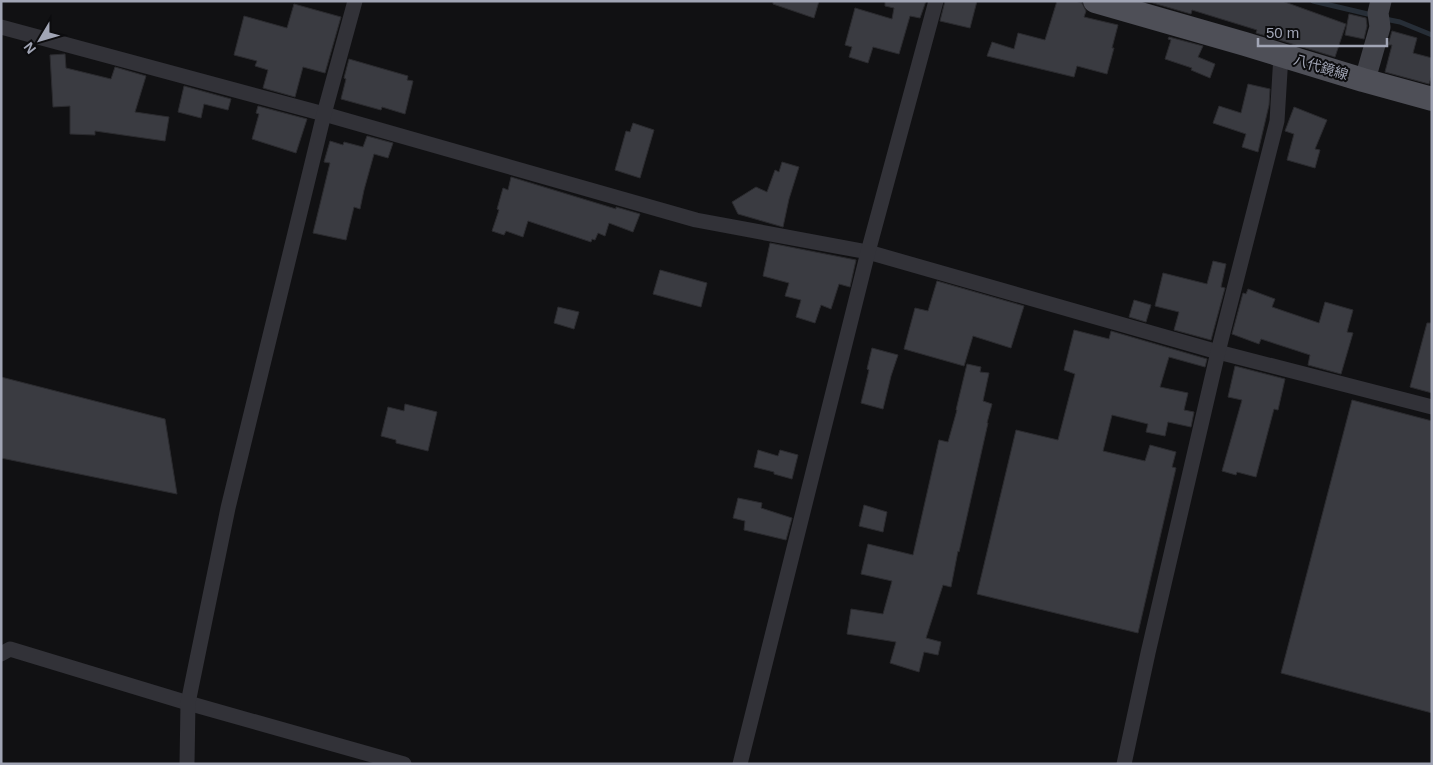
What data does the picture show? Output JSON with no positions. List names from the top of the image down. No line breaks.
{"streets":{"main road":["八代鏡線"]},"scale_bar":"50 m","north":"bottom left"}
